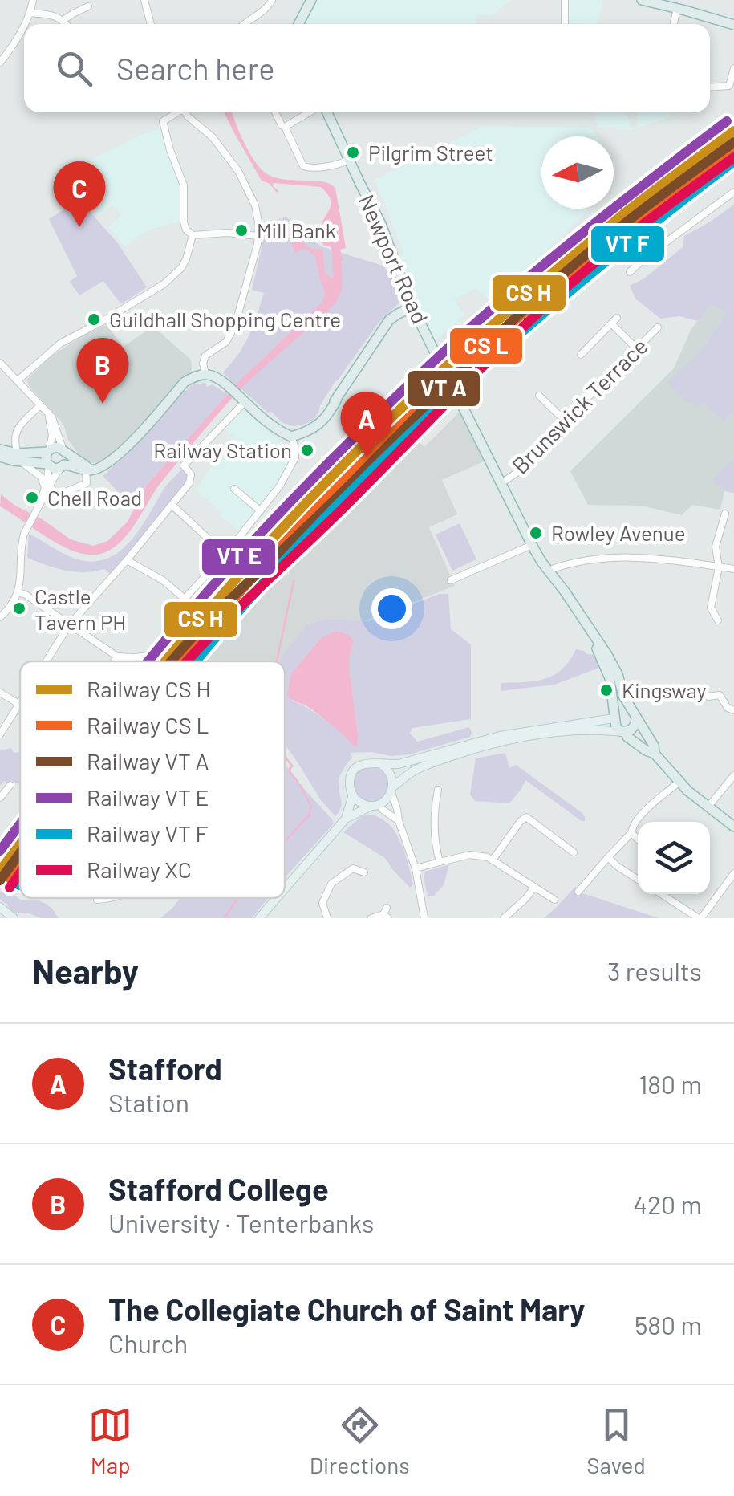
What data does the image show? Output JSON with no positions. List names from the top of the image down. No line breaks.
{"streets":{"highway":["Newport Road"],"street":["Brunswick Terrace"]},"crossings":[["Newport Road","Brunswick Terrace"]],"places":["Pilgrim Street","Mill Bank","Guildhall Shopping Centre","Railway Station","Chell Road","Rowley Avenue","Castle Tavern PH","Kingsway"],"lines":["rail line XC"],"legend":["Railway CS H","Railway CS L","Railway VT A","Railway VT E","Railway VT F","Railway XC"],"north":"left","page":{"search":"Search here","pins":["C","B","A"],"heading":["Nearby","3 results"],"list":[{"mark":"A","name":"Stafford","note":"Station","value":"180 m"},{"mark":"B","name":"Stafford College","note":"University · Tenterbanks","value":"420 m"},{"mark":"C","name":"The Collegiate Church of Saint Mary","note":"Church","value":"580 m"}],"nav":["Map","Directions","Saved"]}}
